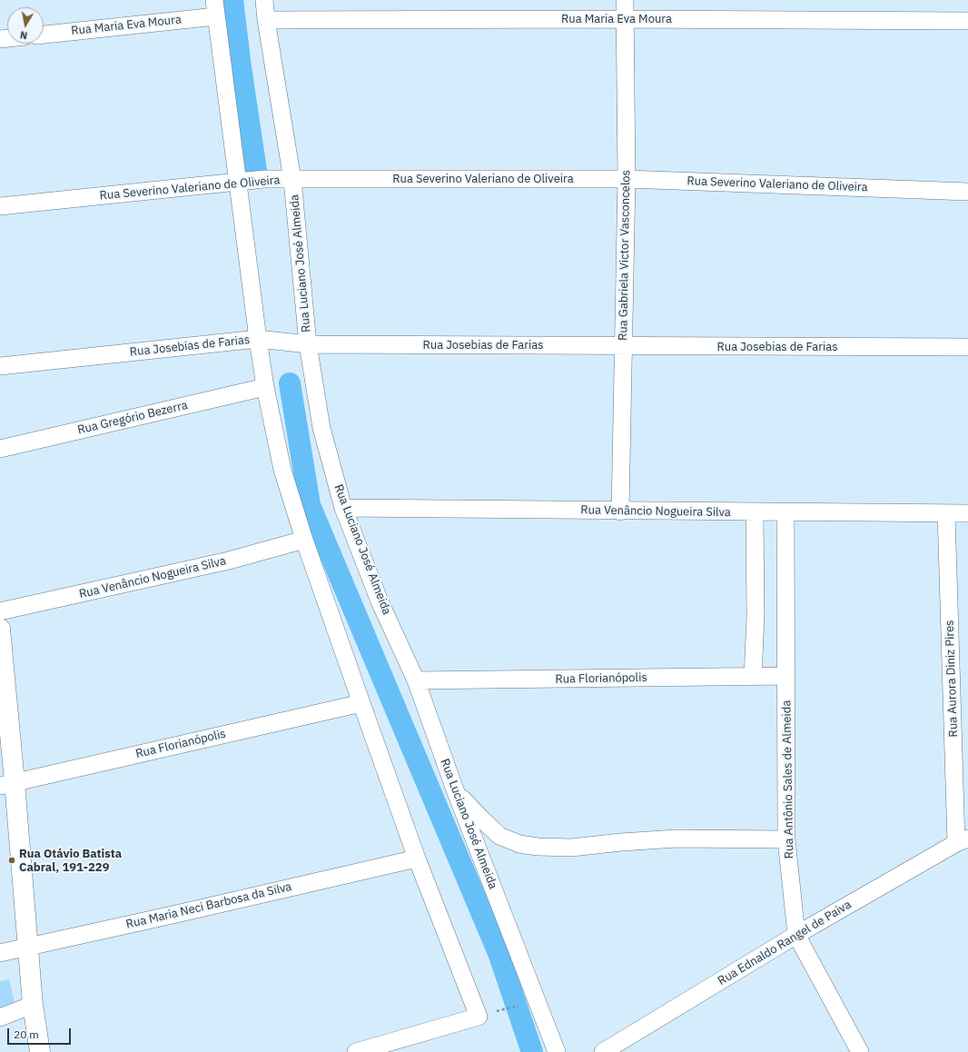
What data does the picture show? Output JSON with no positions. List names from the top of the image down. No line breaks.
{"streets":{"street":["Rua Maria Eva Moura","Rua Severino Valeriano de Oliveira","Rua Gabriela Victor Vasconcelos","Rua Luciano José Almeida","Rua Josebias de Farias","Rua Gregório Bezerra","Rua Venâncio Nogueira Silva","Rua Florianópolis","Rua Aurora Diniz Pires","Rua Antônio Sales de Almeida","Rua Maria Neci Barbosa da Silva","Rua Ednaldo Rangel de Paiva"]},"crossings":[["Rua Maria Eva Moura","Rua Gabriela Victor Vasconcelos"],["Rua Maria Eva Moura","Rua Luciano José Almeida"],["Rua Severino Valeriano de Oliveira","Rua Gabriela Victor Vasconcelos"],["Rua Severino Valeriano de Oliveira","Rua Luciano José Almeida"],["Rua Gabriela Victor Vasconcelos","Rua Josebias de Farias"],["Rua Gabriela Victor Vasconcelos","Rua Venâncio Nogueira Silva"],["Rua Luciano José Almeida","Rua Josebias de Farias"],["Rua Luciano José Almeida","Rua Venâncio Nogueira Silva"],["Rua Luciano José Almeida","Rua Florianópolis"],["Rua Venâncio Nogueira Silva","Rua Aurora Diniz Pires"],["Rua Venâncio Nogueira Silva","Rua Antônio Sales de Almeida"],["Rua Florianópolis","Rua Antônio Sales de Almeida"],["Rua Aurora Diniz Pires","Rua Ednaldo Rangel de Paiva"],["Rua Antônio Sales de Almeida","Rua Ednaldo Rangel de Paiva"]],"places":["Rua Otávio Batista Cabral, 191-229"],"scale_bar":"20 m","north":"bottom"}
